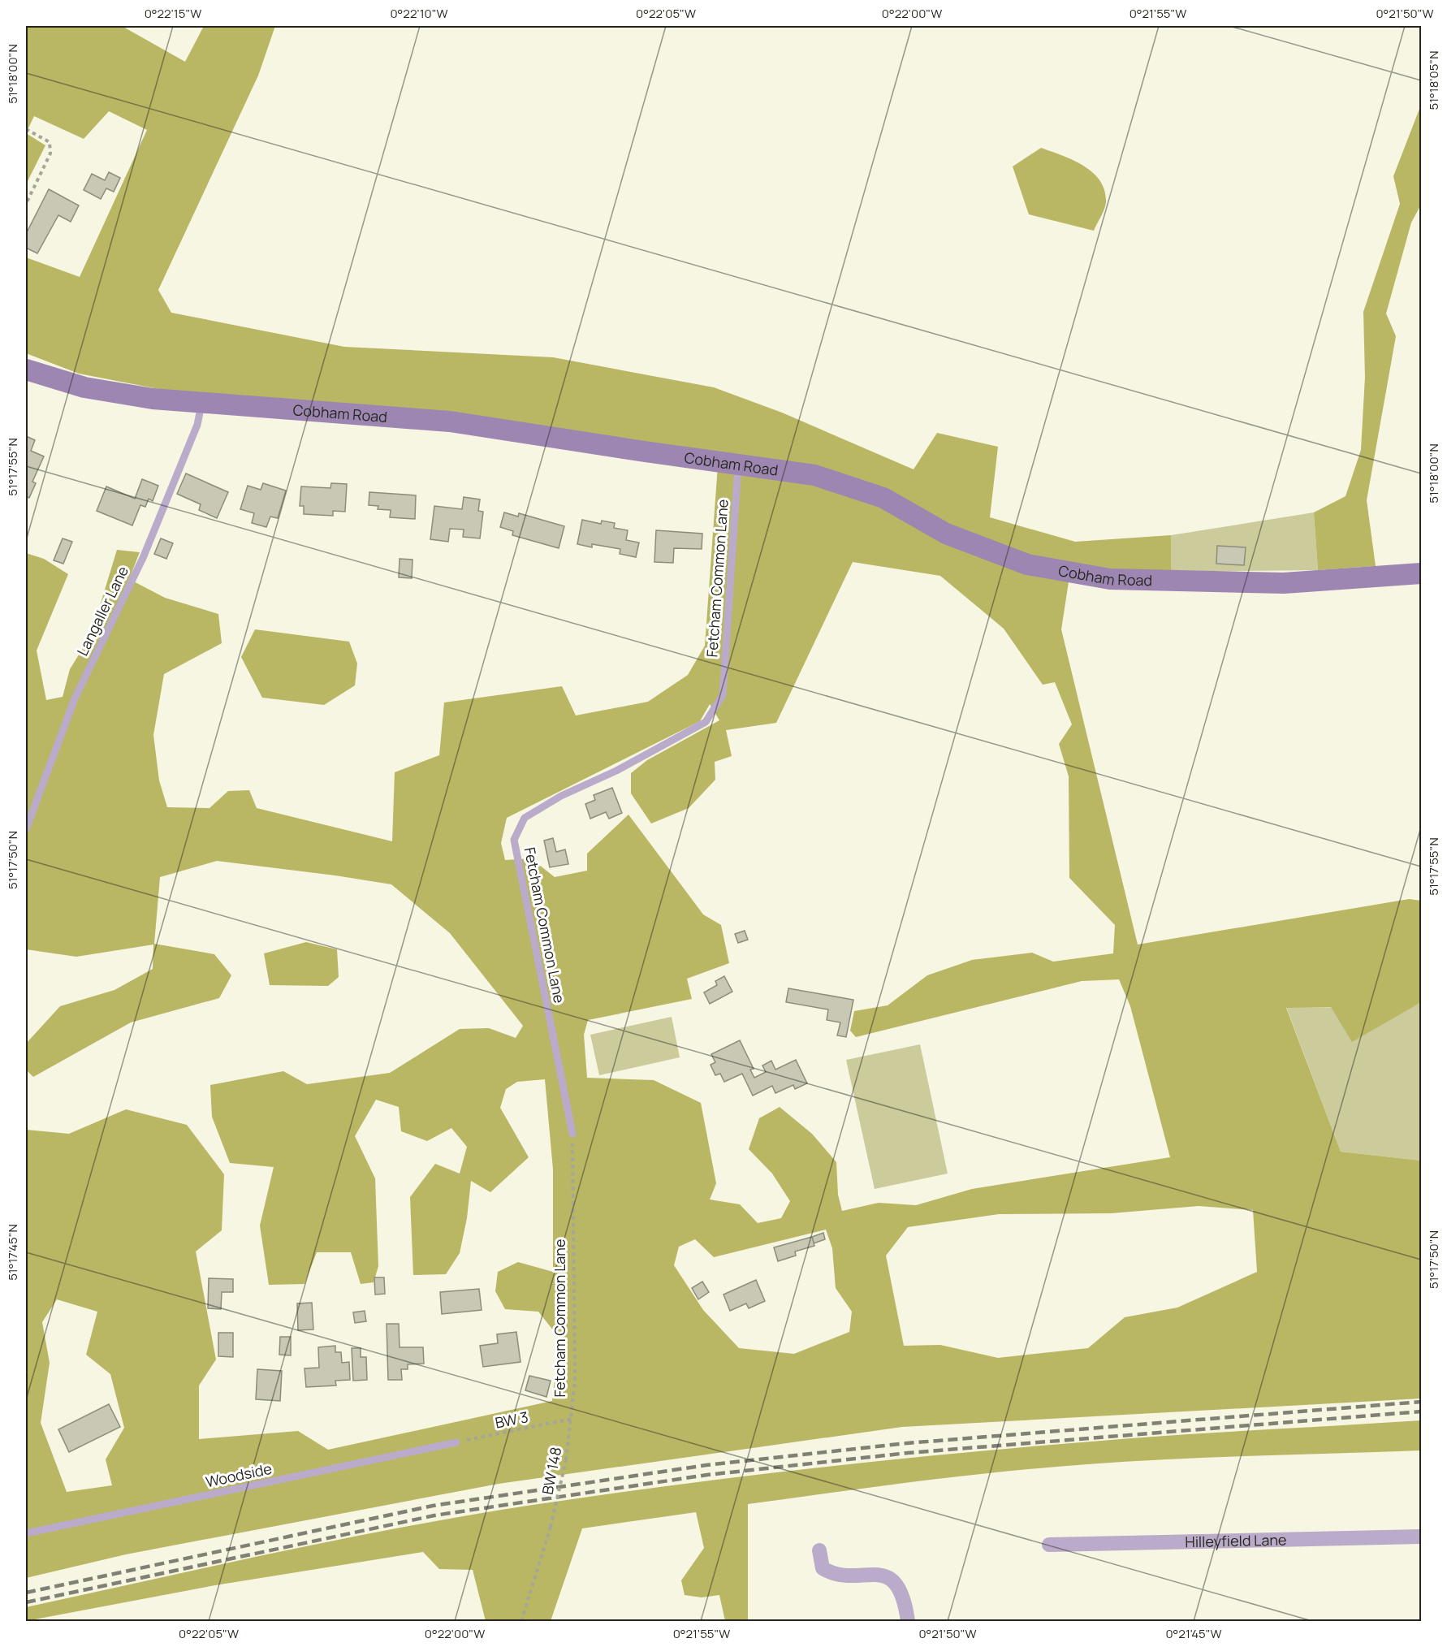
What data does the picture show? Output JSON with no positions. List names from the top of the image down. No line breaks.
{"streets":{"street":["Cobham Road","Hilleyfield Lane"],"lane":["Fetcham Common Lane","Langaller Lane","Woodside"],"path":["BW 3","BW 148"]},"crossings":[["Cobham Road","Fetcham Common Lane"],["Cobham Road","Langaller Lane"],["Fetcham Common Lane","BW 3"],["Fetcham Common Lane","BW 148"],["BW 3","BW 148"],["BW 3","Woodside"]],"coordinates":["0°22'15\"W","0°22'10\"W","0°22'05\"W","0°22'00\"W","0°21'55\"W","0°21'50\"W","51°18'00\"N","51°18'05\"N","51°17'55\"N","51°17'50\"N","51°17'45\"N","0°21'45\"W"]}
